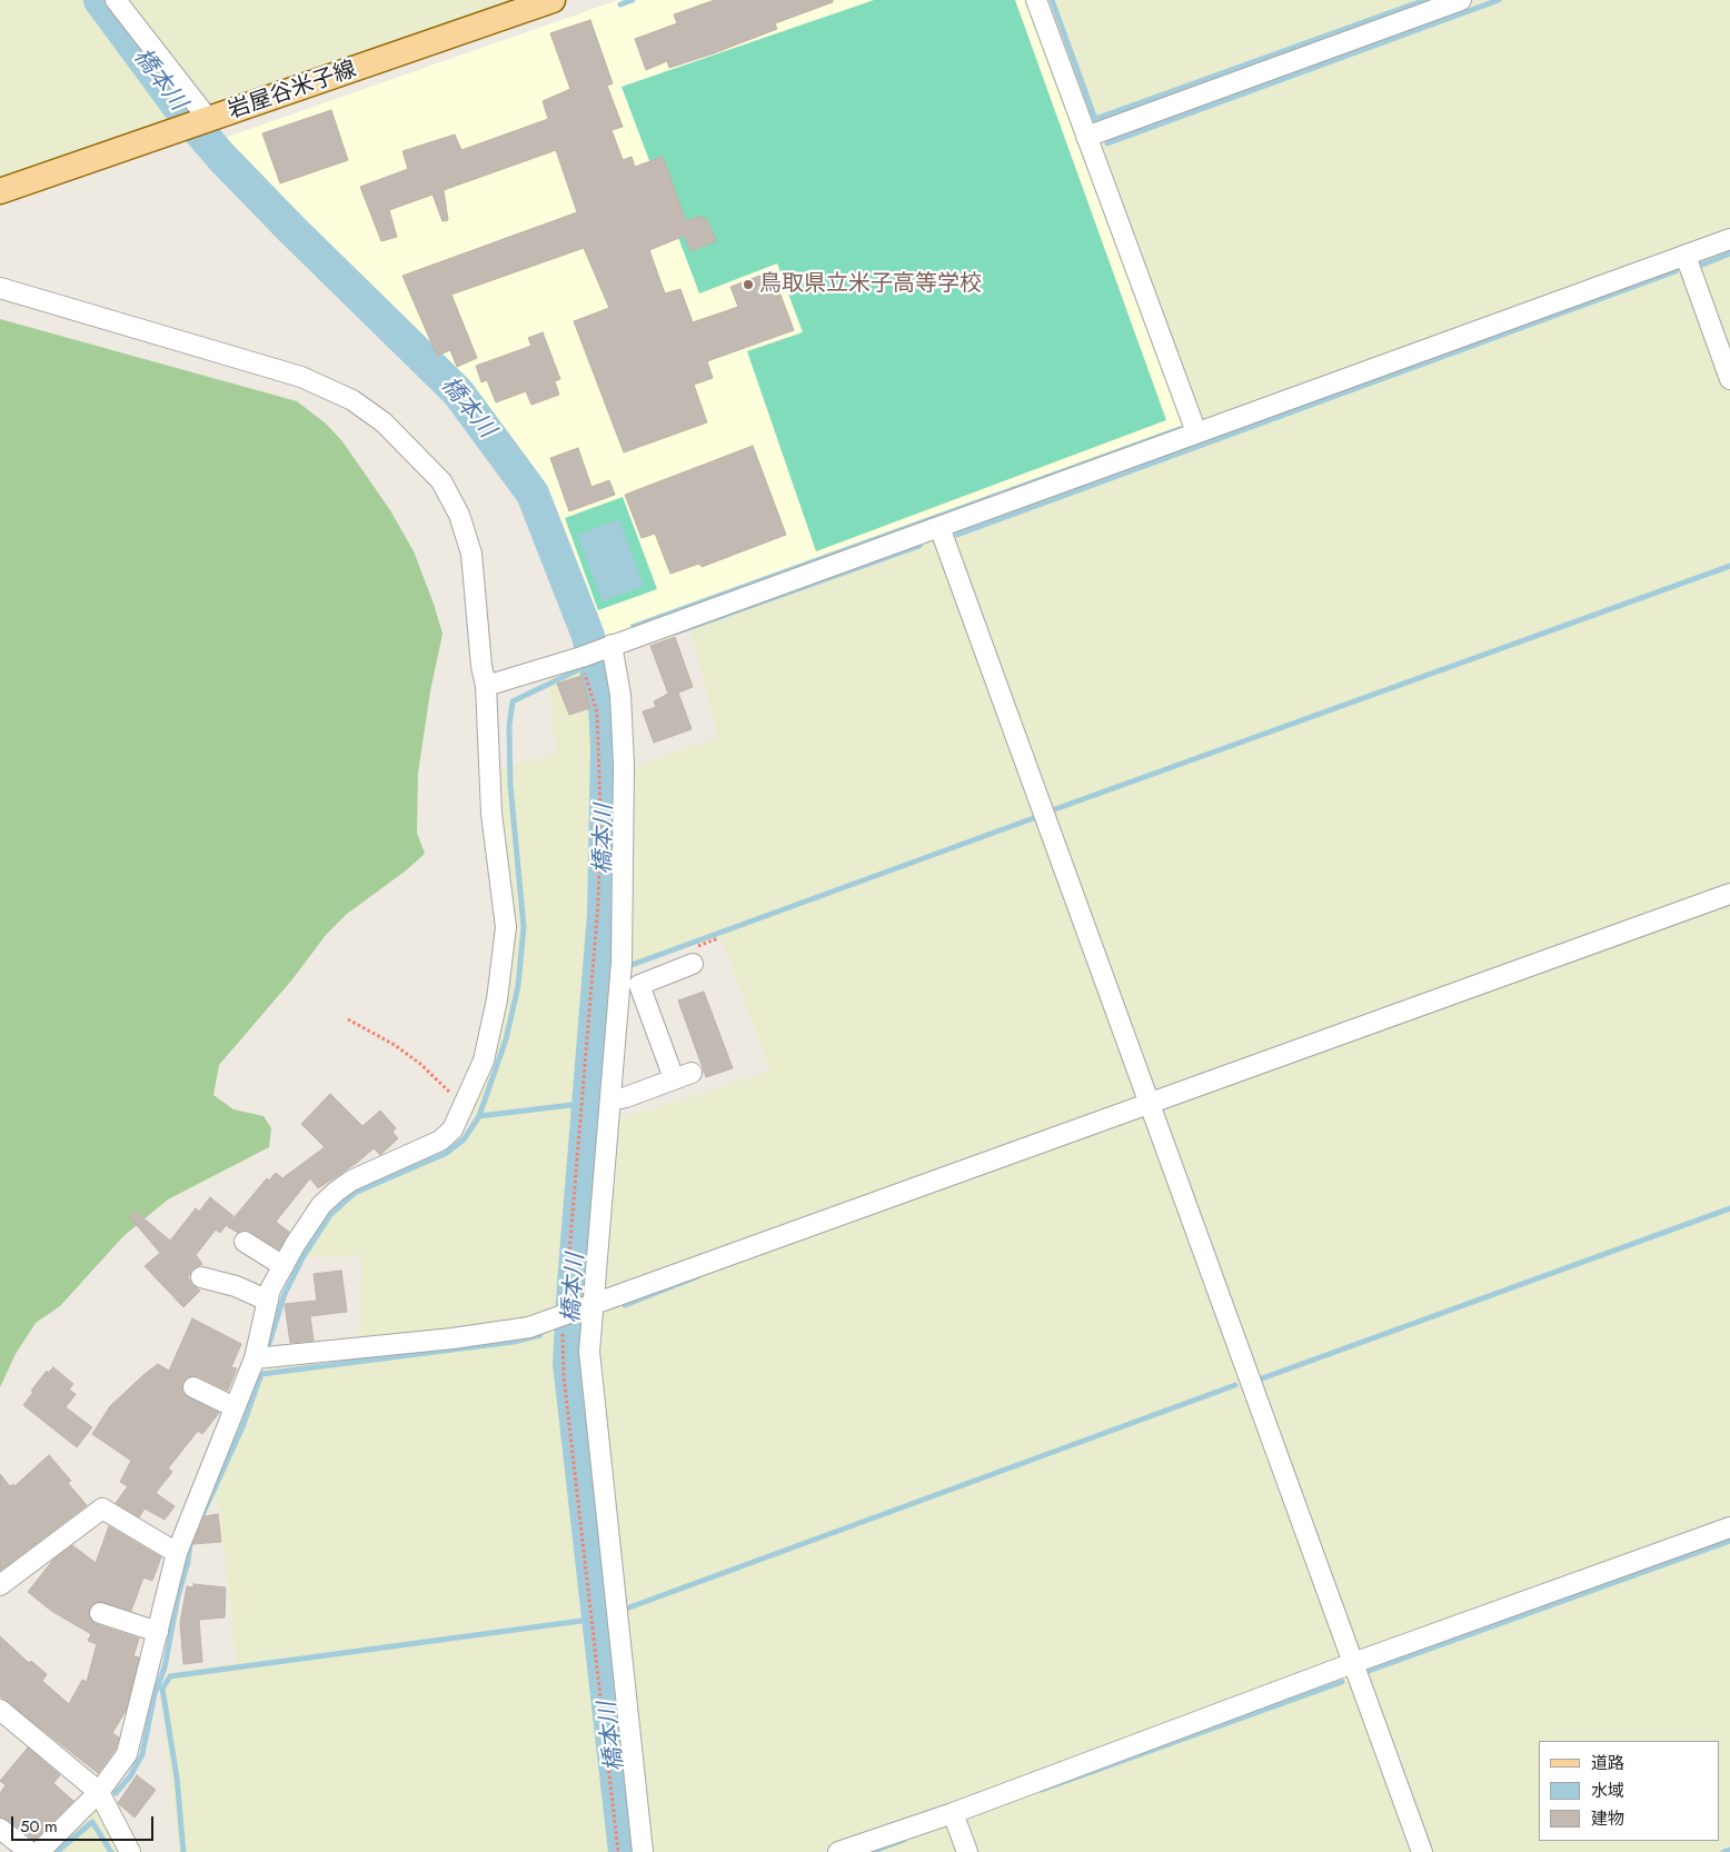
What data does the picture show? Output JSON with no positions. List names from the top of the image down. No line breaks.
{"streets":{"main road":["岩屋谷米子線"]},"water":["橋本川"],"places":["鳥取県立米子高等学校"],"legend":["道路","水域","建物"],"scale_bar":"50 m"}
